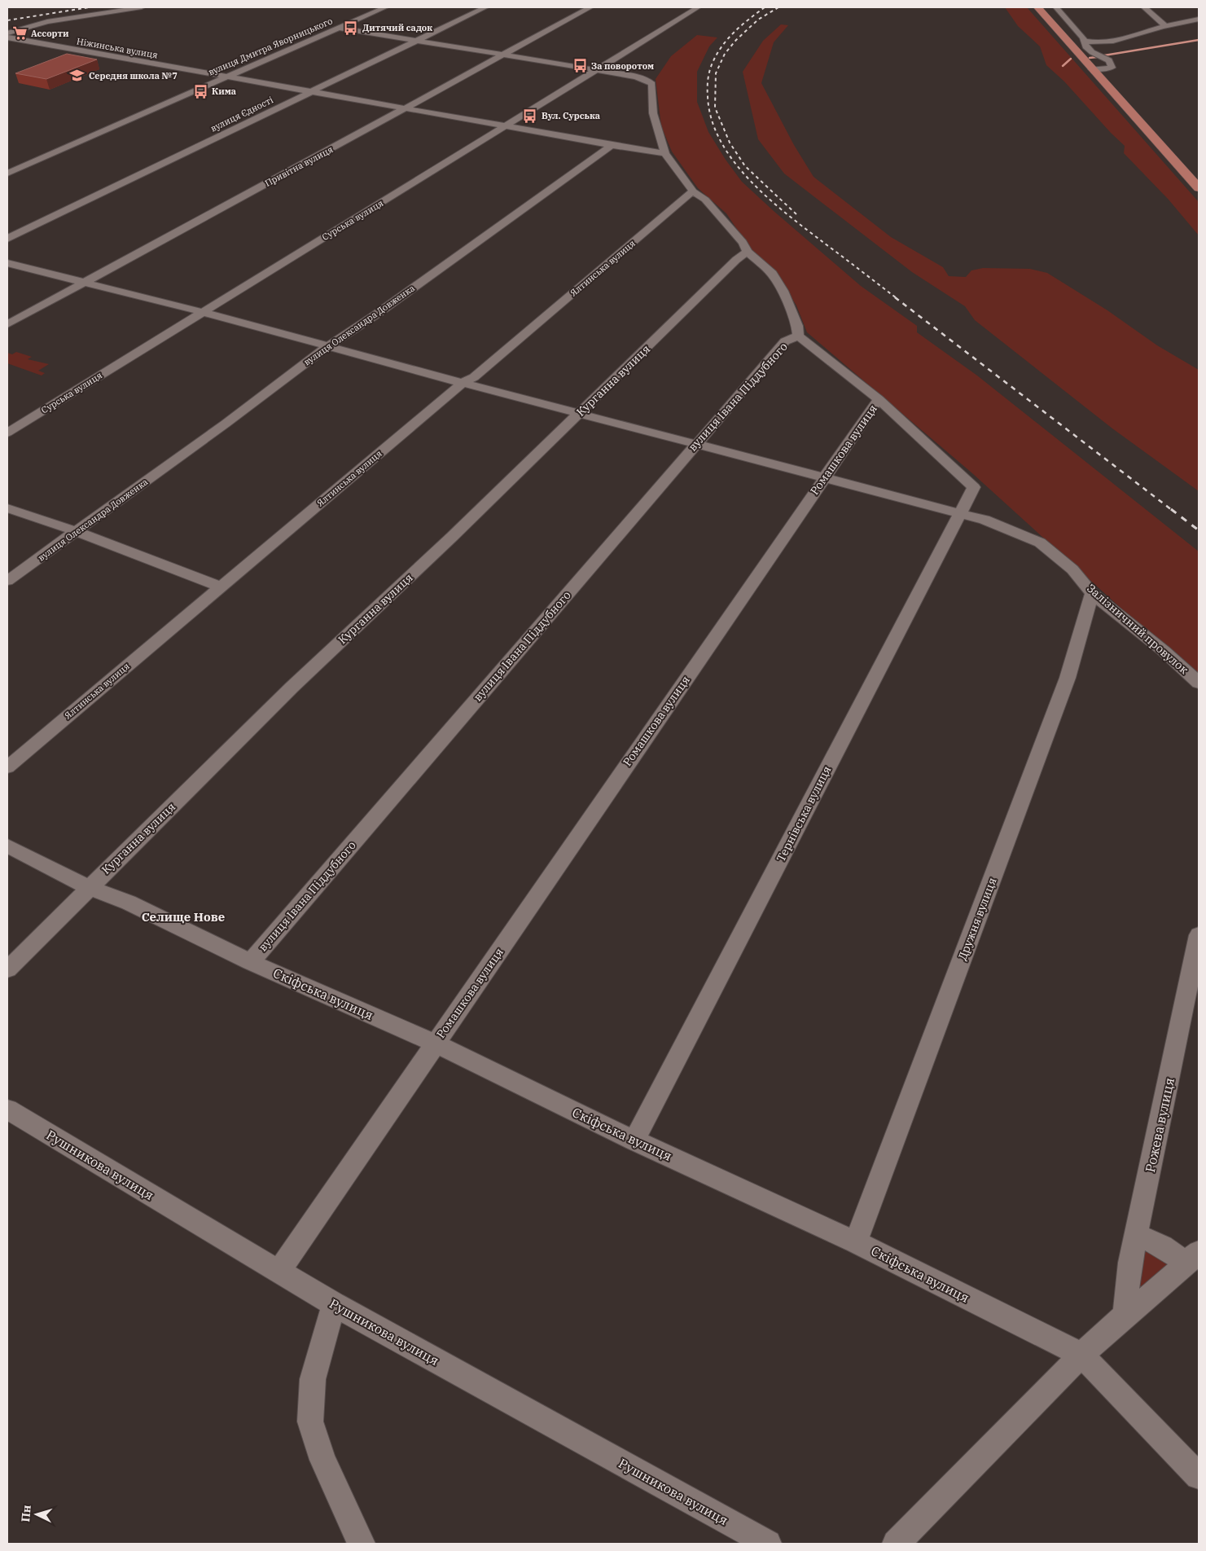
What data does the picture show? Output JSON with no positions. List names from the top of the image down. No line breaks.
{"streets":{"street":["вулиця Дмитра Яворницького","Ніжинська вулиця","вулиця Єдності","Привітна вулиця","Сурська вулиця","Ялтинська вулиця","вулиця Олександра Довженка","Курганна вулиця","вулиця Івана Піддубного","Ромашкова вулиця","Залізничний провулок","Тернівська вулиця","Дружня вулиця","Скіфська вулиця","Рожева вулиця","Рушникова вулиця"]},"crossings":[["вулиця Дмитра Яворницького","Ніжинська вулиця"],["Ніжинська вулиця","вулиця Єдності"],["Ніжинська вулиця","Привітна вулиця"],["Ніжинська вулиця","Сурська вулиця"],["Ніжинська вулиця","вулиця Олександра Довженка"],["Привітна вулиця","Залізничний провулок"],["Сурська вулиця","Залізничний провулок"],["Ялтинська вулиця","Залізничний провулок"],["вулиця Олександра Довженка","Залізничний провулок"],["Курганна вулиця","Залізничний провулок"],["Курганна вулиця","Скіфська вулиця"],["вулиця Івана Піддубного","Залізничний провулок"],["вулиця Івана Піддубного","Скіфська вулиця"],["Ромашкова вулиця","Залізничний провулок"],["Ромашкова вулиця","Тернівська вулиця"],["Ромашкова вулиця","Скіфська вулиця"],["Залізничний провулок","Тернівська вулиця"],["Залізничний провулок","Дружня вулиця"],["Тернівська вулиця","Скіфська вулиця"],["Дружня вулиця","Скіфська вулиця"]],"districts":["Селище Нове"],"places":{"bus stop":["Дитячий садок","За поворотом","Кима","Вул. Сурська"],"supermarket":["Ассорти"],"school or university":["Середня школа №7"]},"north":"left"}
